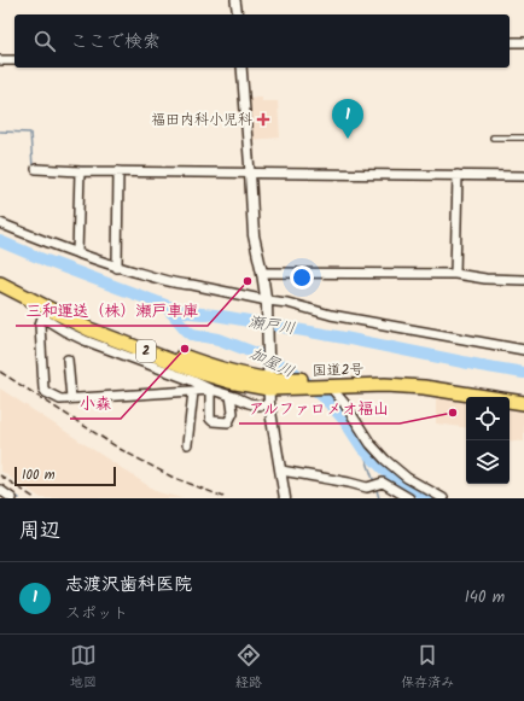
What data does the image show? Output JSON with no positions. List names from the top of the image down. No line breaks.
{"streets":{"highway":["2","国道2号"]},"water":["瀬戸川","加屋川"],"places":{"health":["福田内科小児科"],"other":["三和運送（株）瀬戸車庫","小森","アルファロメオ福山"]},"scale_bar":"100 m","page":{"search":"ここで検索","pins":"1","scale":"100 m","heading":"周辺","list":[{"mark":"1","name":"志渡沢歯科医院","note":"スポット","value":"140 m"}],"nav":["地図","経路","保存済み"]}}
